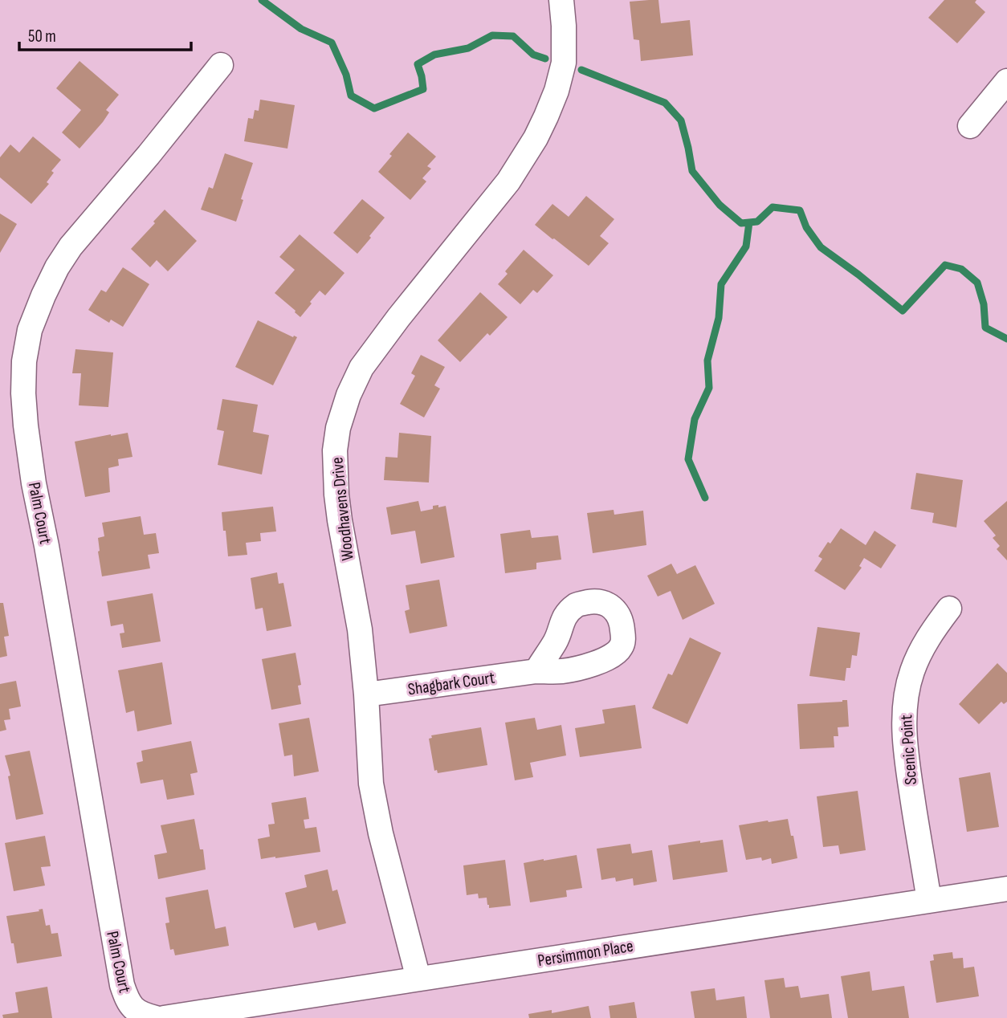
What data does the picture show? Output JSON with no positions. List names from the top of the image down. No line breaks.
{"streets":{"street":["Woodhavens Drive","Palm Court","Shagbark Court","Scenic Point","Persimmon Place"]},"crossings":[["Woodhavens Drive","Shagbark Court"],["Woodhavens Drive","Persimmon Place"],["Scenic Point","Persimmon Place"]],"scale_bar":"50 m"}
